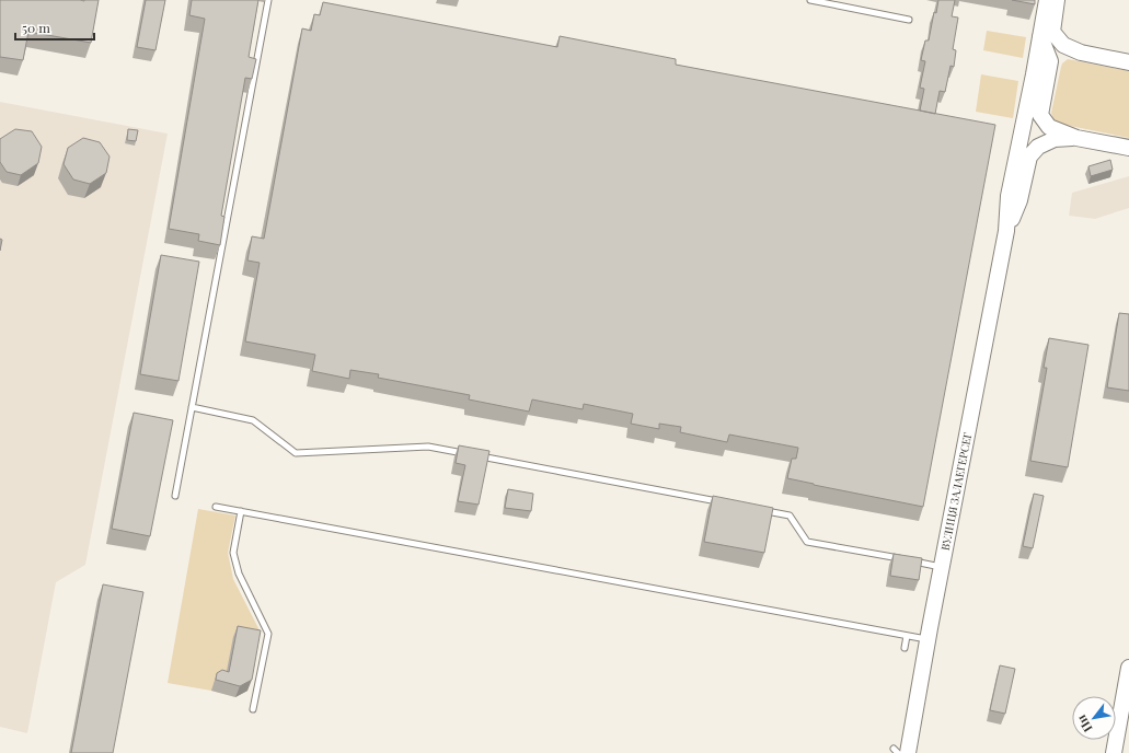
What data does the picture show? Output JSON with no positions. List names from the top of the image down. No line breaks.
{"streets":{"main road":["ВУЛИЦЯ ЗАЛАЕГЕРСЕГ"]},"scale_bar":"50 m","north":"bottom left"}
